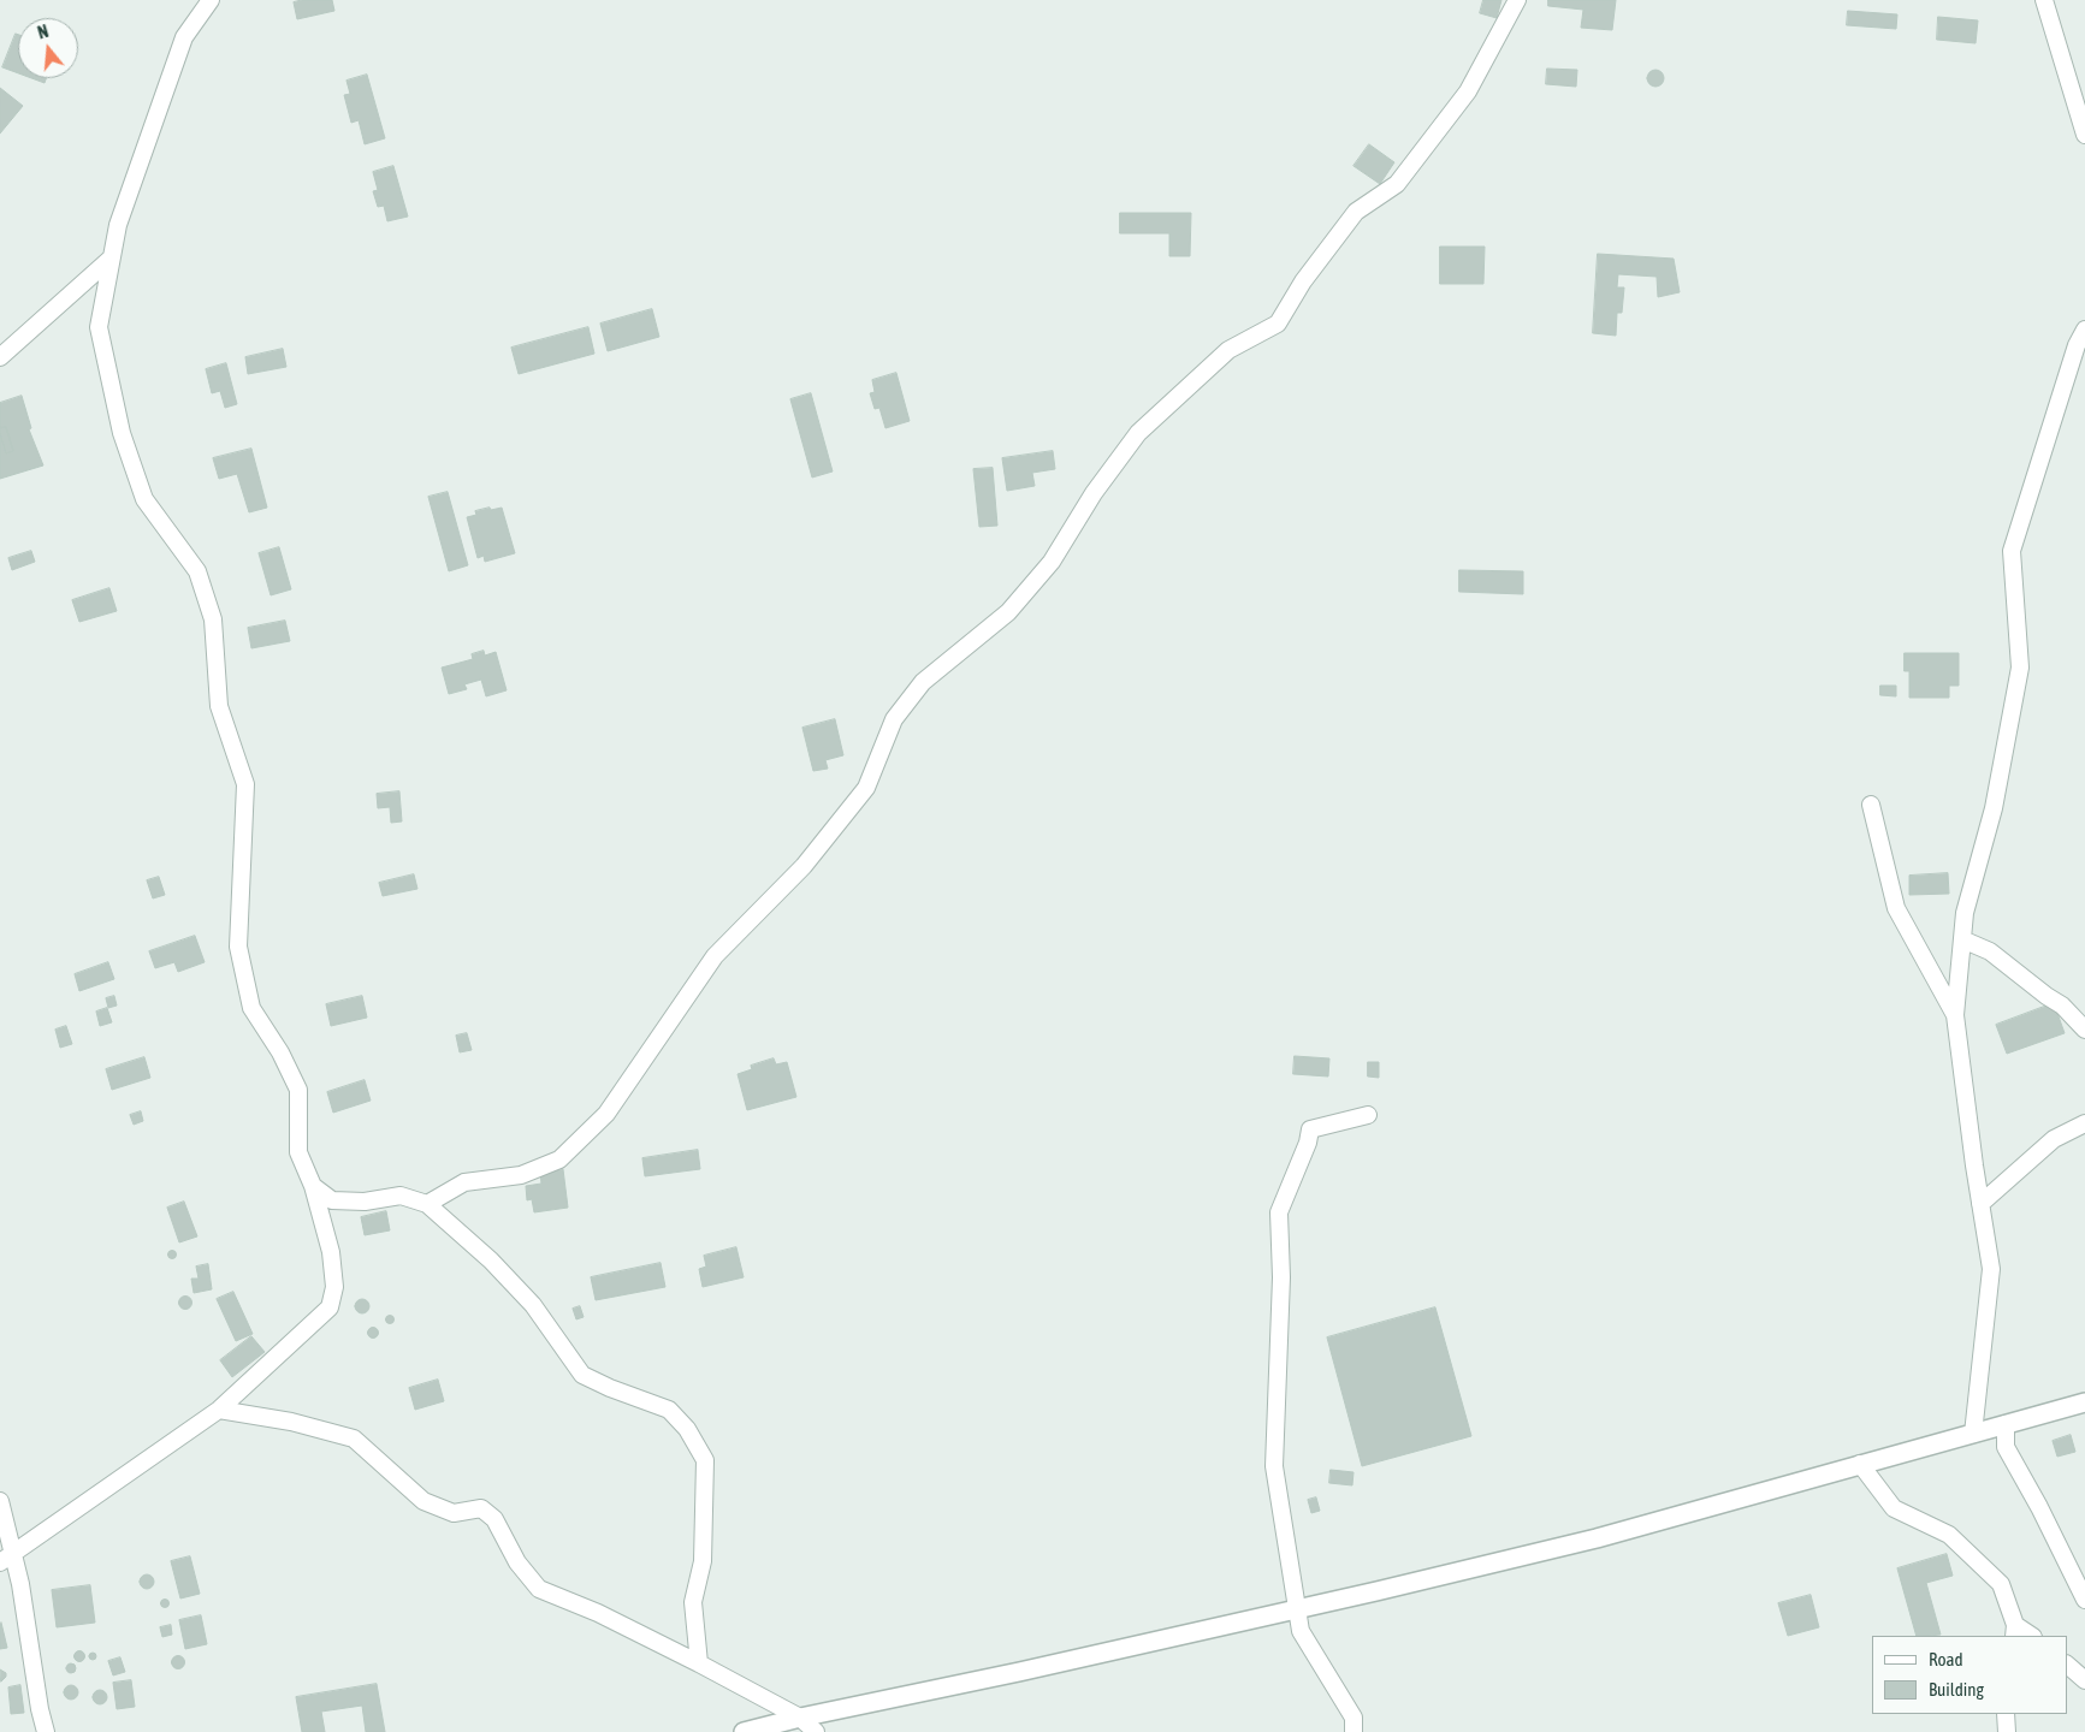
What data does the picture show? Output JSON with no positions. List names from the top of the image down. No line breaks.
{"legend":["Road","Building"],"north":"top"}
